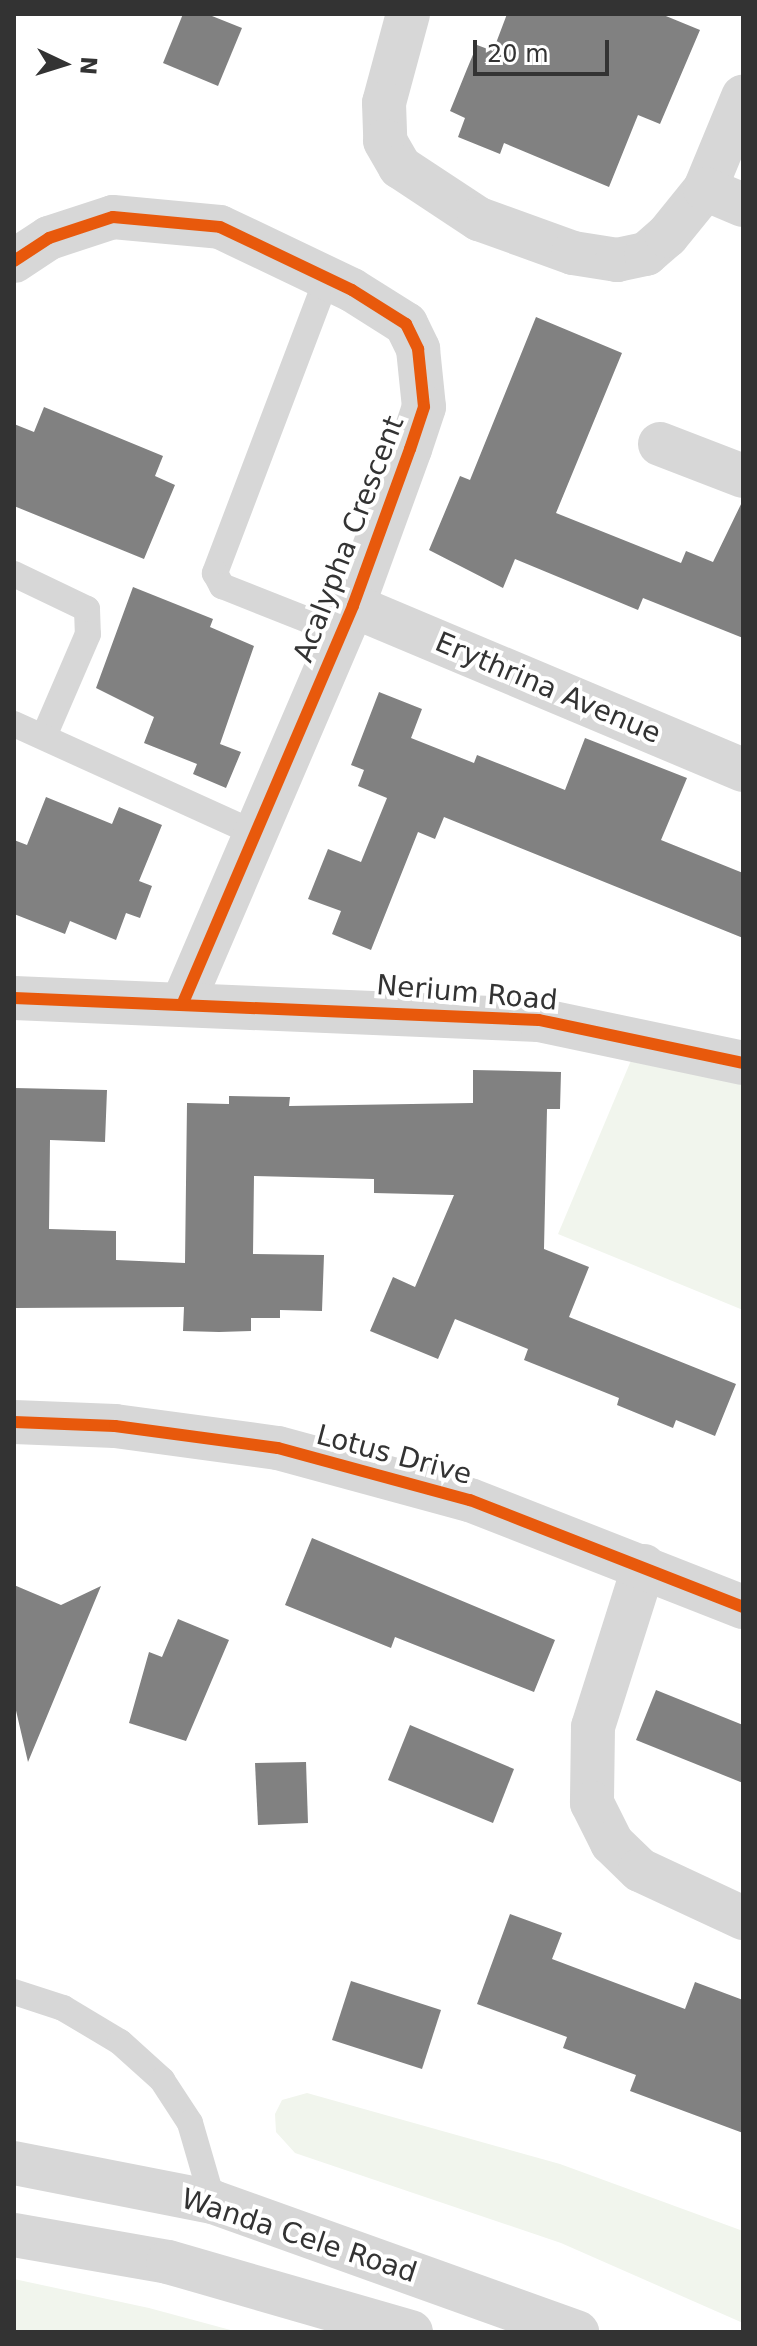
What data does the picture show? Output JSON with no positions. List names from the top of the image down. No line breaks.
{"streets":{"street":["Acalypha Crescent","Erythrina Avenue","Nerium Road","Lotus Drive","Wanda Cele Road"]},"crossings":[["Acalypha Crescent","Erythrina Avenue"],["Acalypha Crescent","Nerium Road"]],"scale_bar":"20 m","north":"right"}
